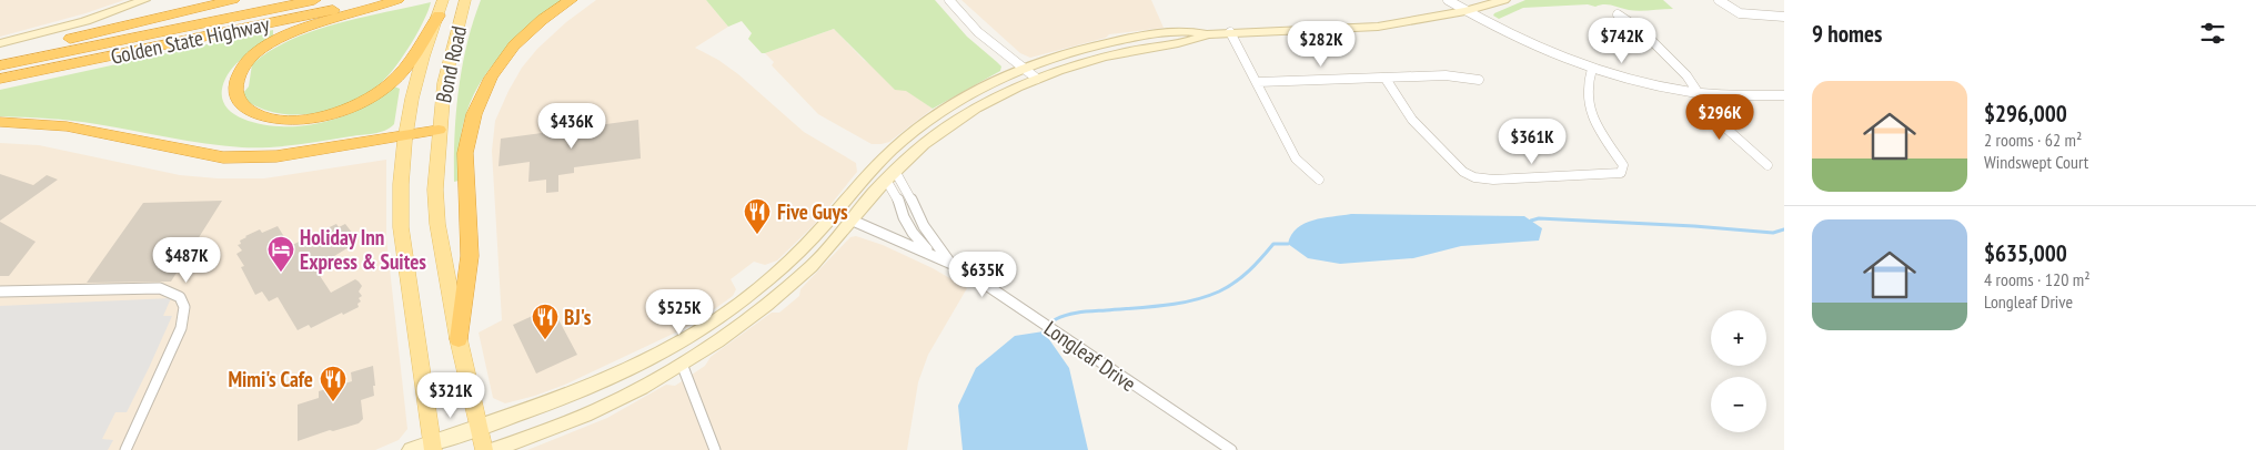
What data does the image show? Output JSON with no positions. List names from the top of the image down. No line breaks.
{"streets":{"highway":["Golden State Highway"],"main road":["Bond Road"],"street":["Longleaf Drive"]},"places":{"restaurant":["Five Guys","BJ's","Mimi's Cafe"],"hotel":["Holiday Inn Express & Suites"]},"page":{"heading":"9 homes","price":["$742K","$282K","$296K","$436K","$361K","$487K","$635K","$525K","$321K"],"list":[{"name":"$296,000","note":"2 rooms · 62 m² · Windswept Court"},{"name":"$635,000","note":"4 rooms · 120 m² · Longleaf Drive"}],"map_buttons":["+","−"]}}
